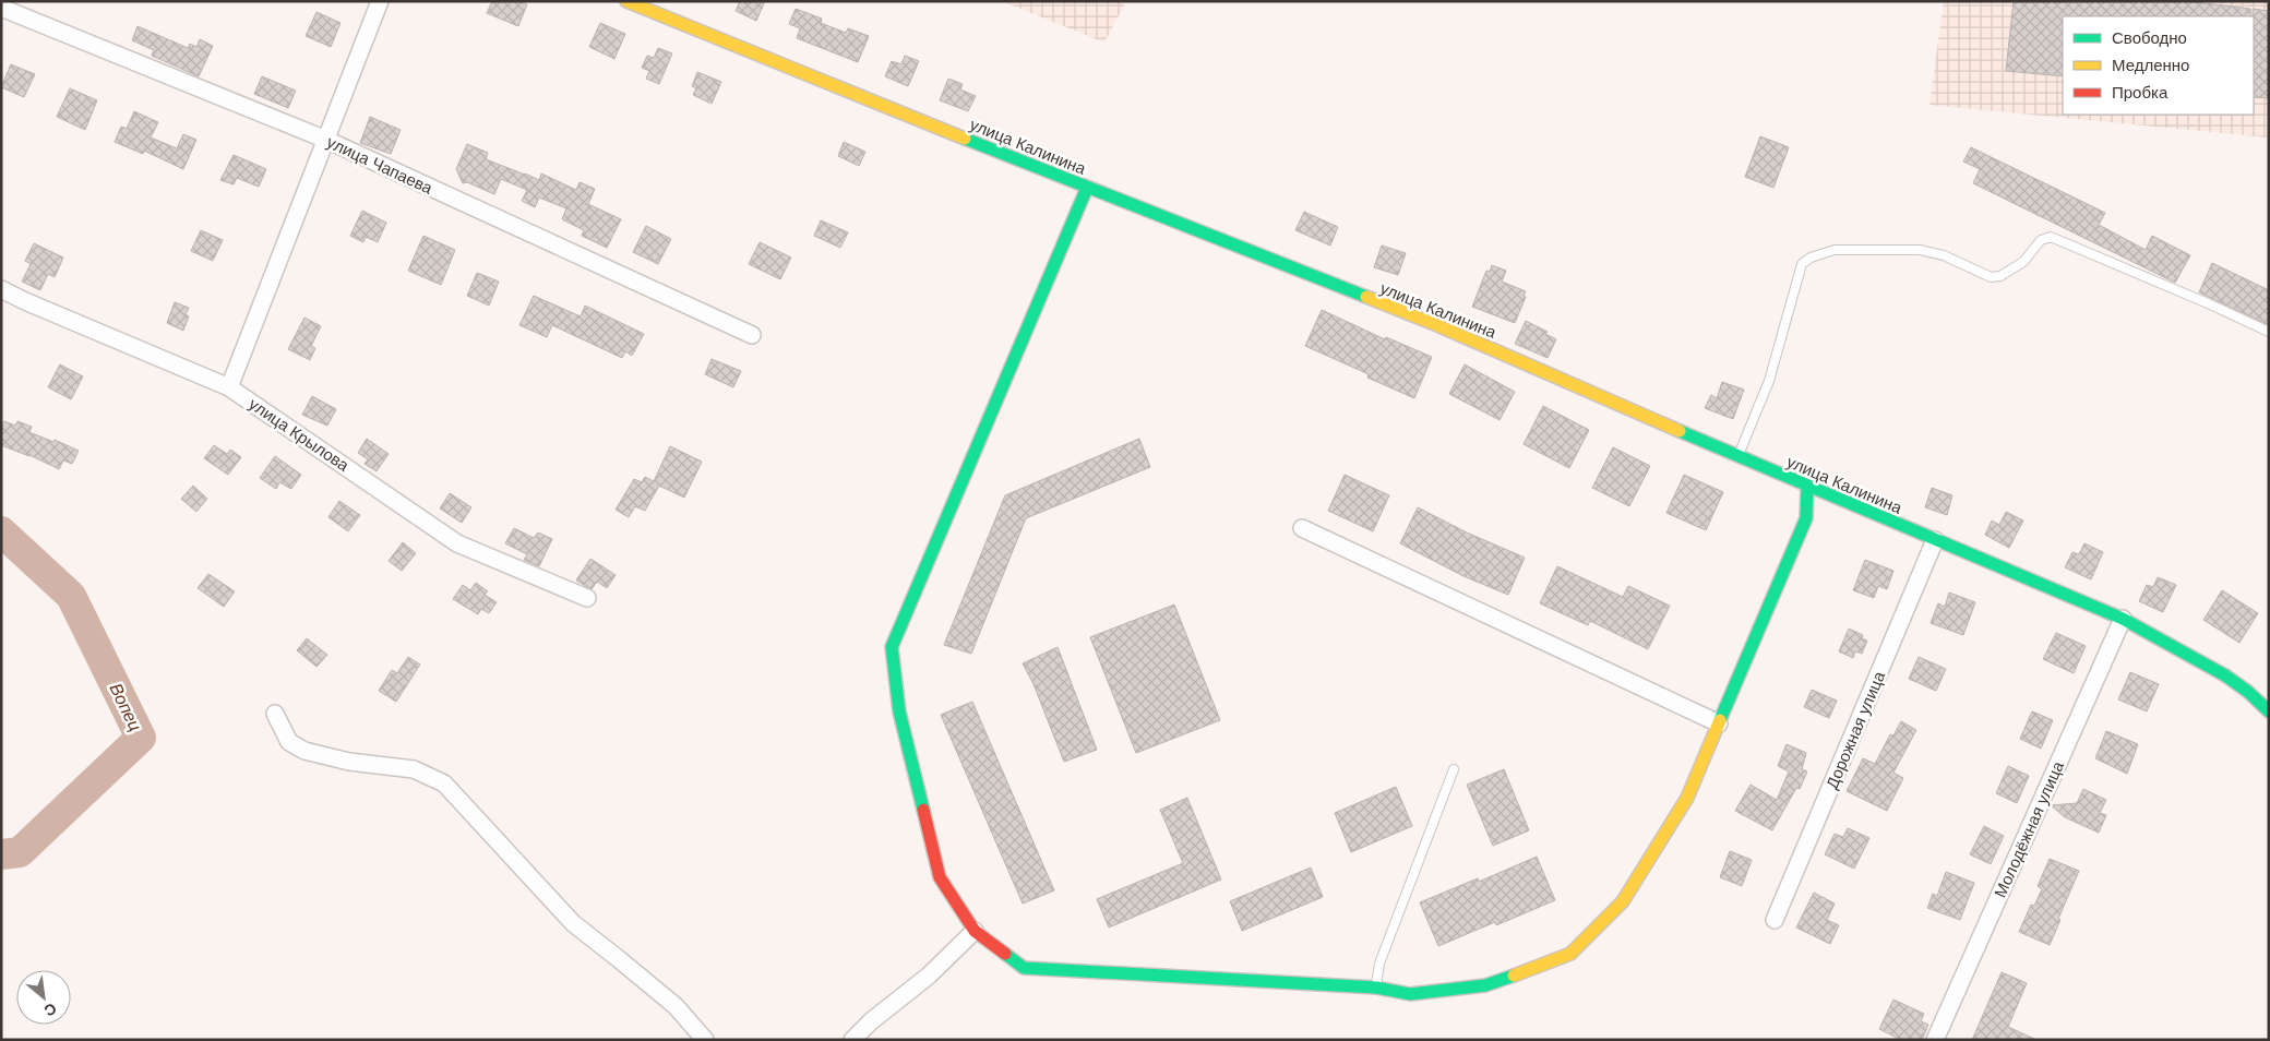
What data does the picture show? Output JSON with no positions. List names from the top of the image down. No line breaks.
{"streets":{"street":["улица Калинина","улица Чапаева","улица Крылова","Дорожная улица","Молодёжная улица"]},"crossings":[["улица Калинина","Дорожная улица"],["улица Калинина","Молодёжная улица"]],"water":["Вопец"],"legend":["Свободно","Медленно","Пробка"],"north":"bottom right"}
